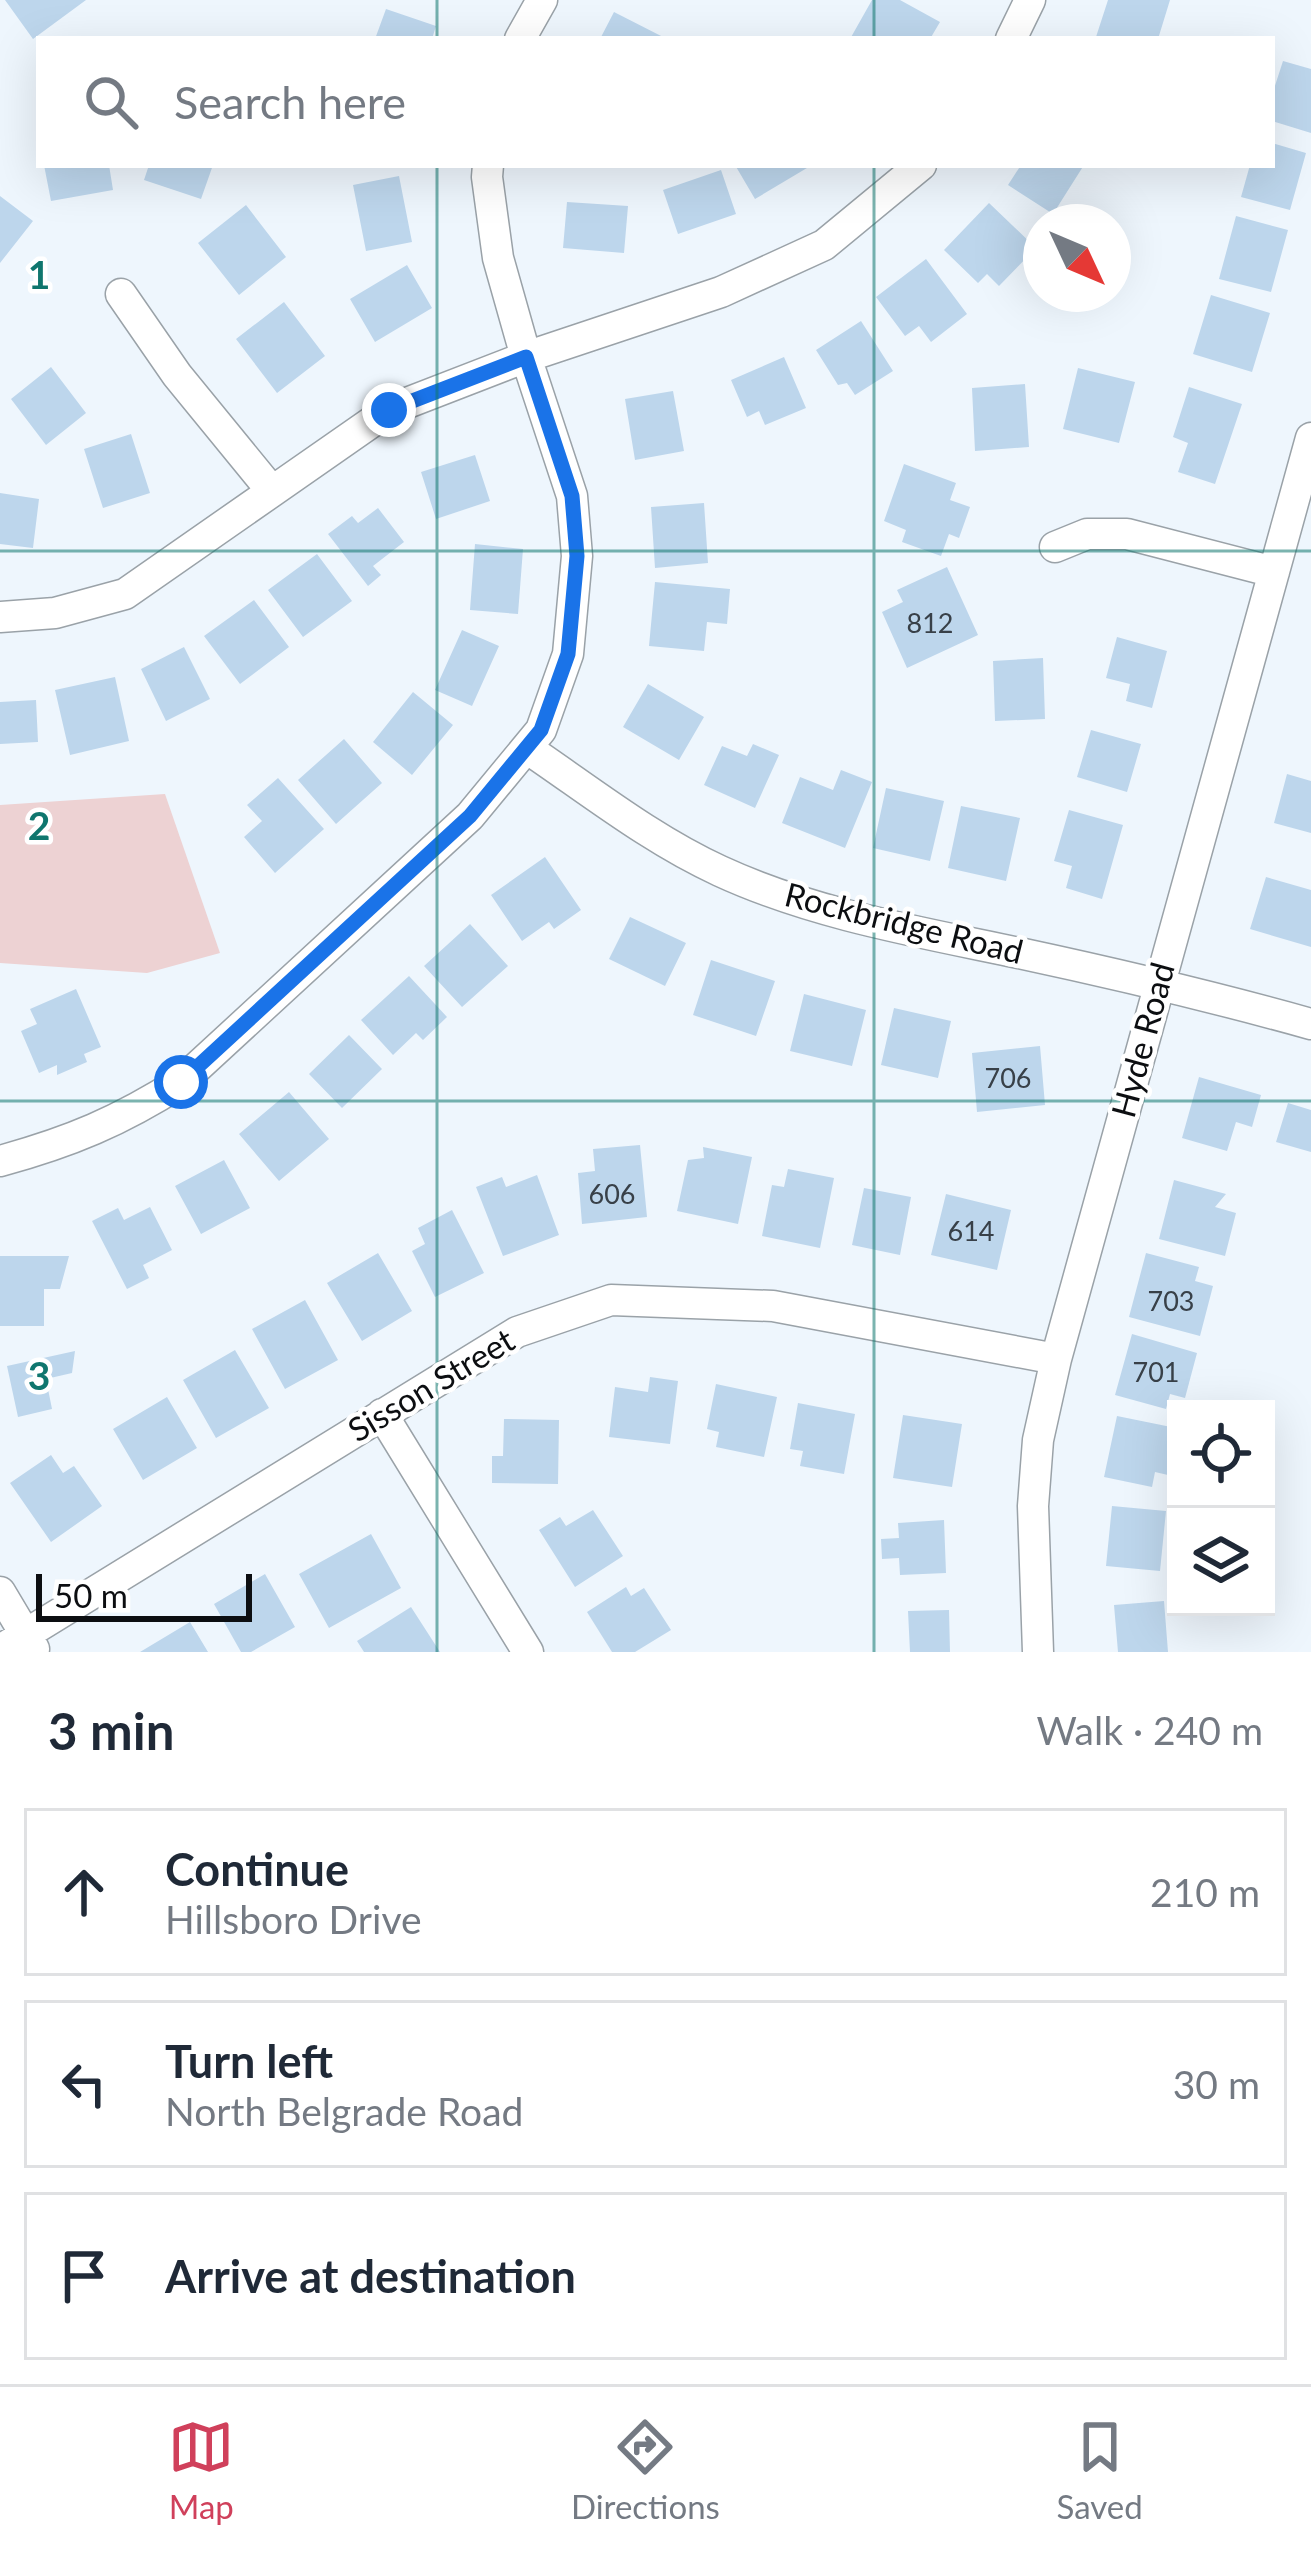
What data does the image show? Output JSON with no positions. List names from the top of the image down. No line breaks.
{"streets":{"street":["Rockbridge Road","Hyde Road","Sisson Street"]},"crossings":[["Rockbridge Road","Hyde Road"],["Hyde Road","Sisson Street"]],"house_numbers":["812","706","606","614","703","701"],"scale_bar":"50 m","north":"bottom right","page":{"search":"Search here","scale":"50 m","heading":["3 min","Walk · 240 m"],"list":[["Continue","Hillsboro Drive","210 m"],["Turn left","North Belgrade Road","30 m"],"Arrive at destination"],"nav":["Map","Directions","Saved"]},"grid":{"rows":["1","2","3"]}}
